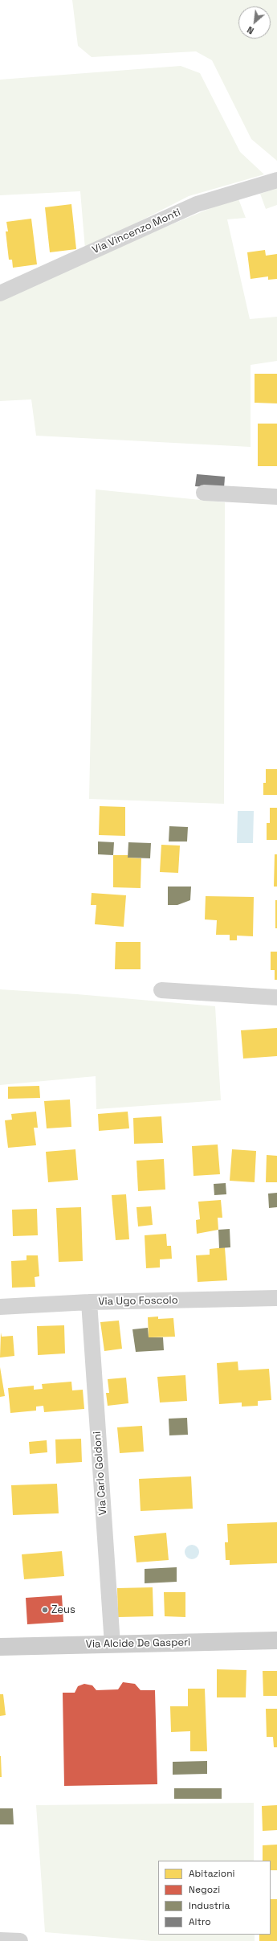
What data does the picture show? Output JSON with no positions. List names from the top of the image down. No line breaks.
{"streets":{"main road":["Via Alcide De Gasperi"],"street":["Via Vincenzo Monti","Via Ugo Foscolo","Via Carlo Goldoni"]},"crossings":[["Via Ugo Foscolo","Via Carlo Goldoni"],["Via Carlo Goldoni","Via Alcide De Gasperi"]],"places":["Zeus"],"legend":["Abitazioni","Negozi","Industria","Altro"],"north":"bottom left"}
